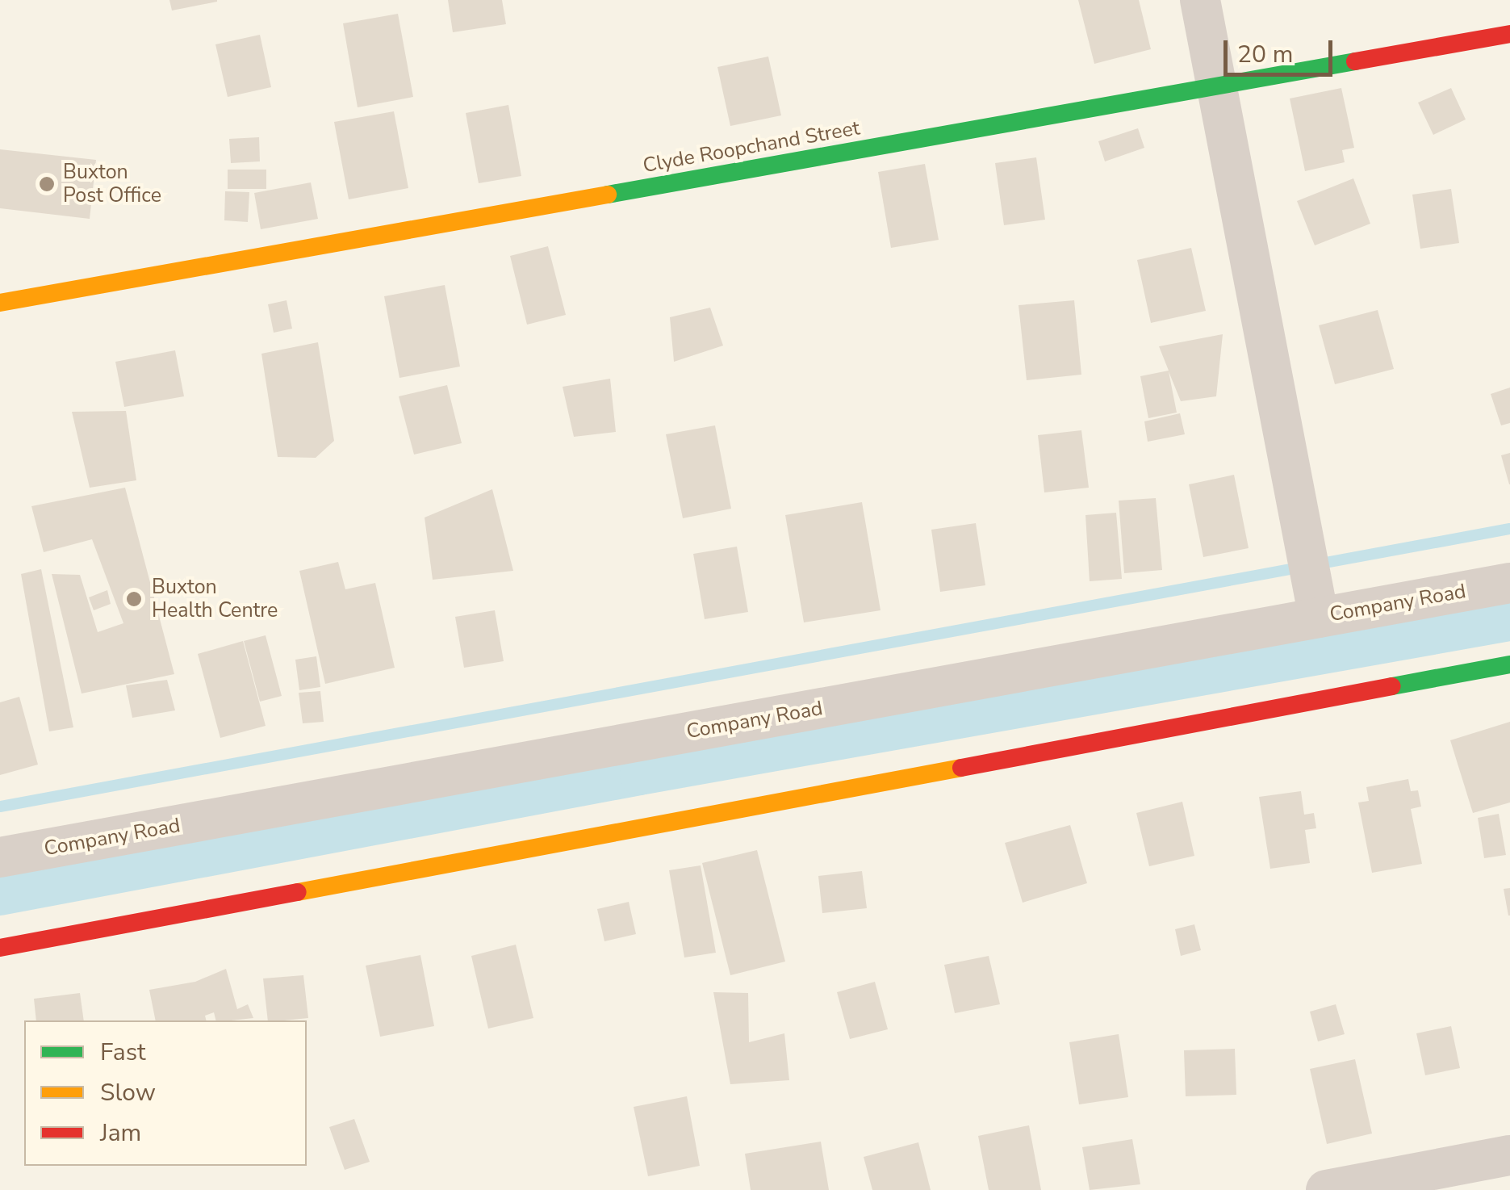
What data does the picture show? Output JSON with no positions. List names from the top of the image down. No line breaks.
{"streets":{"street":["Clyde Roopchand Street","Company Road"]},"places":["Buxton Post Office","Buxton Health Centre"],"legend":["Fast","Slow","Jam"],"scale_bar":"20 m"}
